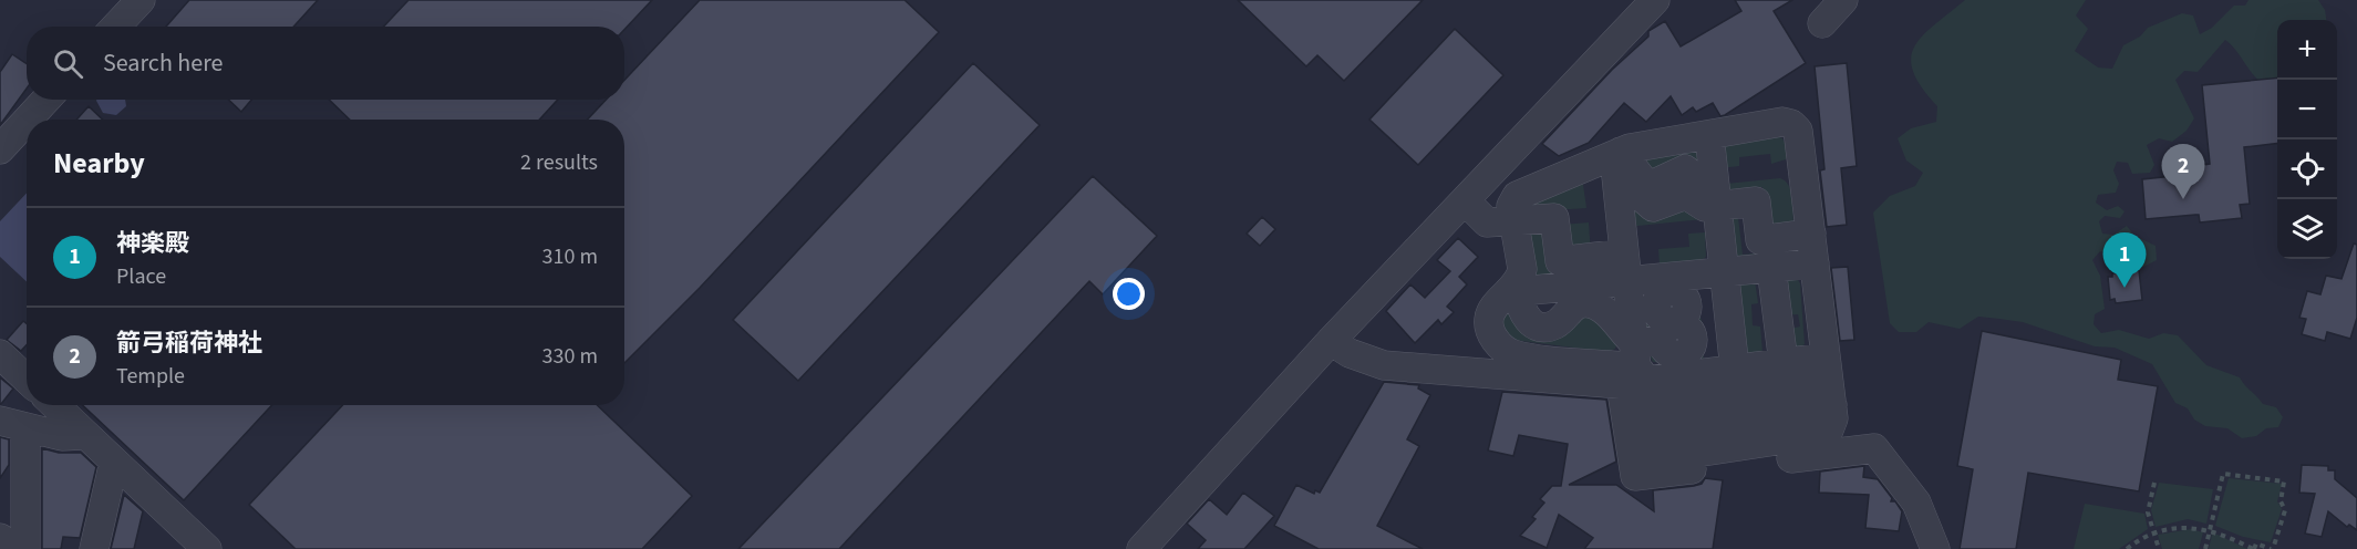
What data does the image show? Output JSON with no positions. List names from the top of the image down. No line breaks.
{"page":{"map_buttons":["+","−"],"search":"Search here","heading":["Nearby","2 results"],"pins":["2","1"],"list":[{"mark":"1","name":"神楽殿","note":"Place","value":"310 m"},{"mark":"2","name":"箭弓稲荷神社","note":"Temple","value":"330 m"}]}}
